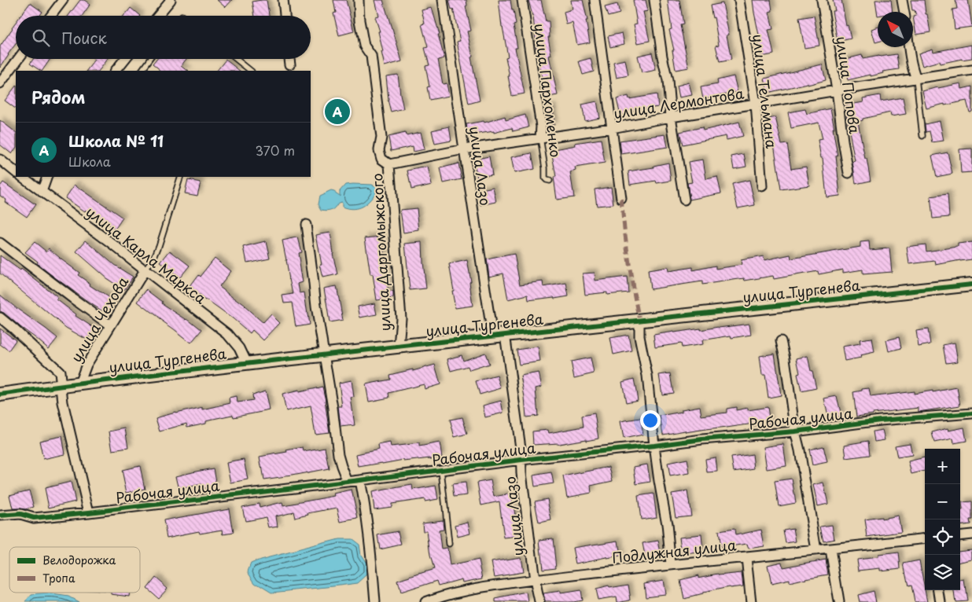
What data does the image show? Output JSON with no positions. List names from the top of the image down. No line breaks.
{"streets":{"street":["улица Попова","улица Пархоменко","улица Тельмана","улица Лермонтова","улица Лазо","улица Даргомыжского","улица Карла Маркса","улица Тургенева","улица Чехова","Рабочая улица","Подлужная улица"]},"crossings":[["улица Попова","улица Лермонтова"],["улица Пархоменко","улица Лермонтова"],["улица Тельмана","улица Лермонтова"],["улица Лермонтова","улица Лазо"],["улица Лермонтова","улица Даргомыжского"],["улица Лазо","улица Тургенева"],["улица Лазо","Рабочая улица"],["улица Лазо","Подлужная улица"],["улица Даргомыжского","улица Тургенева"],["улица Карла Маркса","улица Тургенева"],["улица Карла Маркса","улица Чехова"],["улица Тургенева","улица Чехова"],["улица Чехова","Рабочая улица"]],"legend":["Велодорожка","Тропа"],"north":"top left","page":{"search":"Поиск","heading":"Рядом","pins":"A","list":[{"mark":"A","name":"Школа № 11","note":"Школа","value":"370 m"}],"map_buttons":["+","−"]}}
